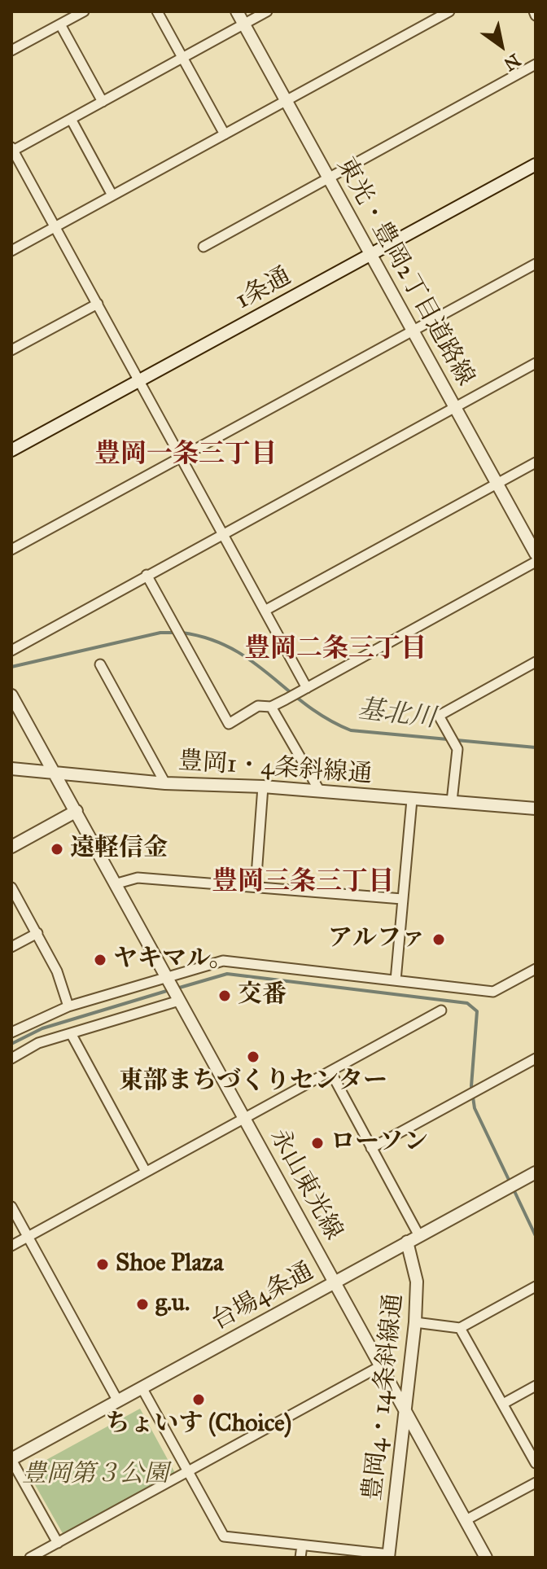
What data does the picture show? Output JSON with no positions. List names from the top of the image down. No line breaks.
{"streets":{"street":["東光・豊岡2丁目道路線","1条通","豊岡1・4条斜線通","永山東光線","台場4条通","豊岡4・14条斜線通"]},"crossings":[["東光・豊岡2丁目道路線","1条通"],["豊岡1・4条斜線通","永山東光線"],["永山東光線","台場4条通"],["永山東光線","豊岡4・14条斜線通"],["台場4条通","豊岡4・14条斜線通"]],"districts":["豊岡一条三丁目","豊岡二条三丁目","豊岡三条三丁目"],"water":["基北川"],"parks":["豊岡第３公園"],"places":["遠軽信金","アルファ","ヤキマル。","交番","東部まちづくりセンター","ローソン","Shoe Plaza","g.u.","ちょいす (Choice)"],"north":"bottom right"}
